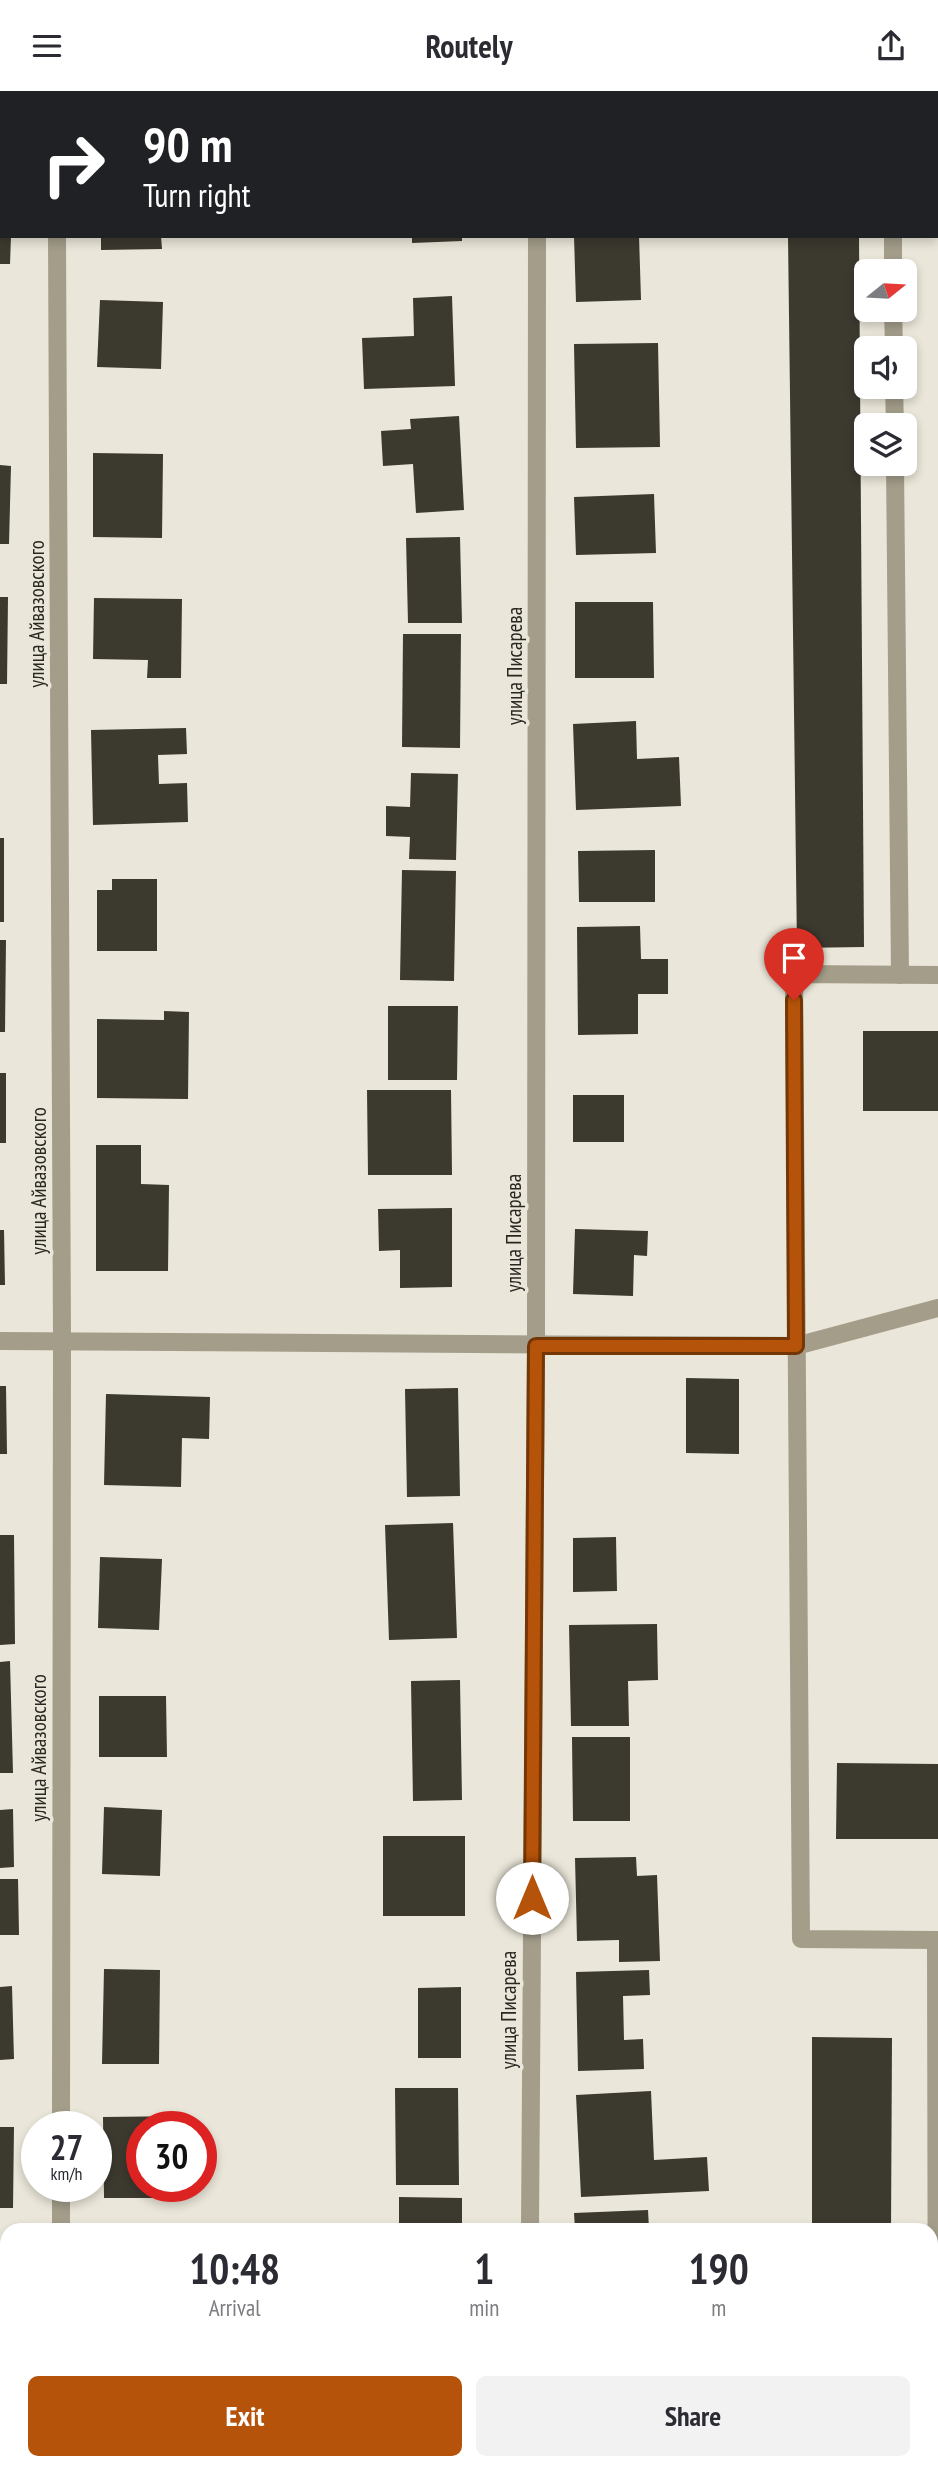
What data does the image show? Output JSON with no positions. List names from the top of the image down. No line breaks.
{"streets":{"street":["улица Айвазовского","улица Писарева"]},"north":"right","page":{"header":"Routely","turn":["90 m","Turn right"],"speed":"27 km/h","limit":"30","eta":["10:48","Arrival","1","min","190","m"],"buttons":["Exit","Share"]}}
